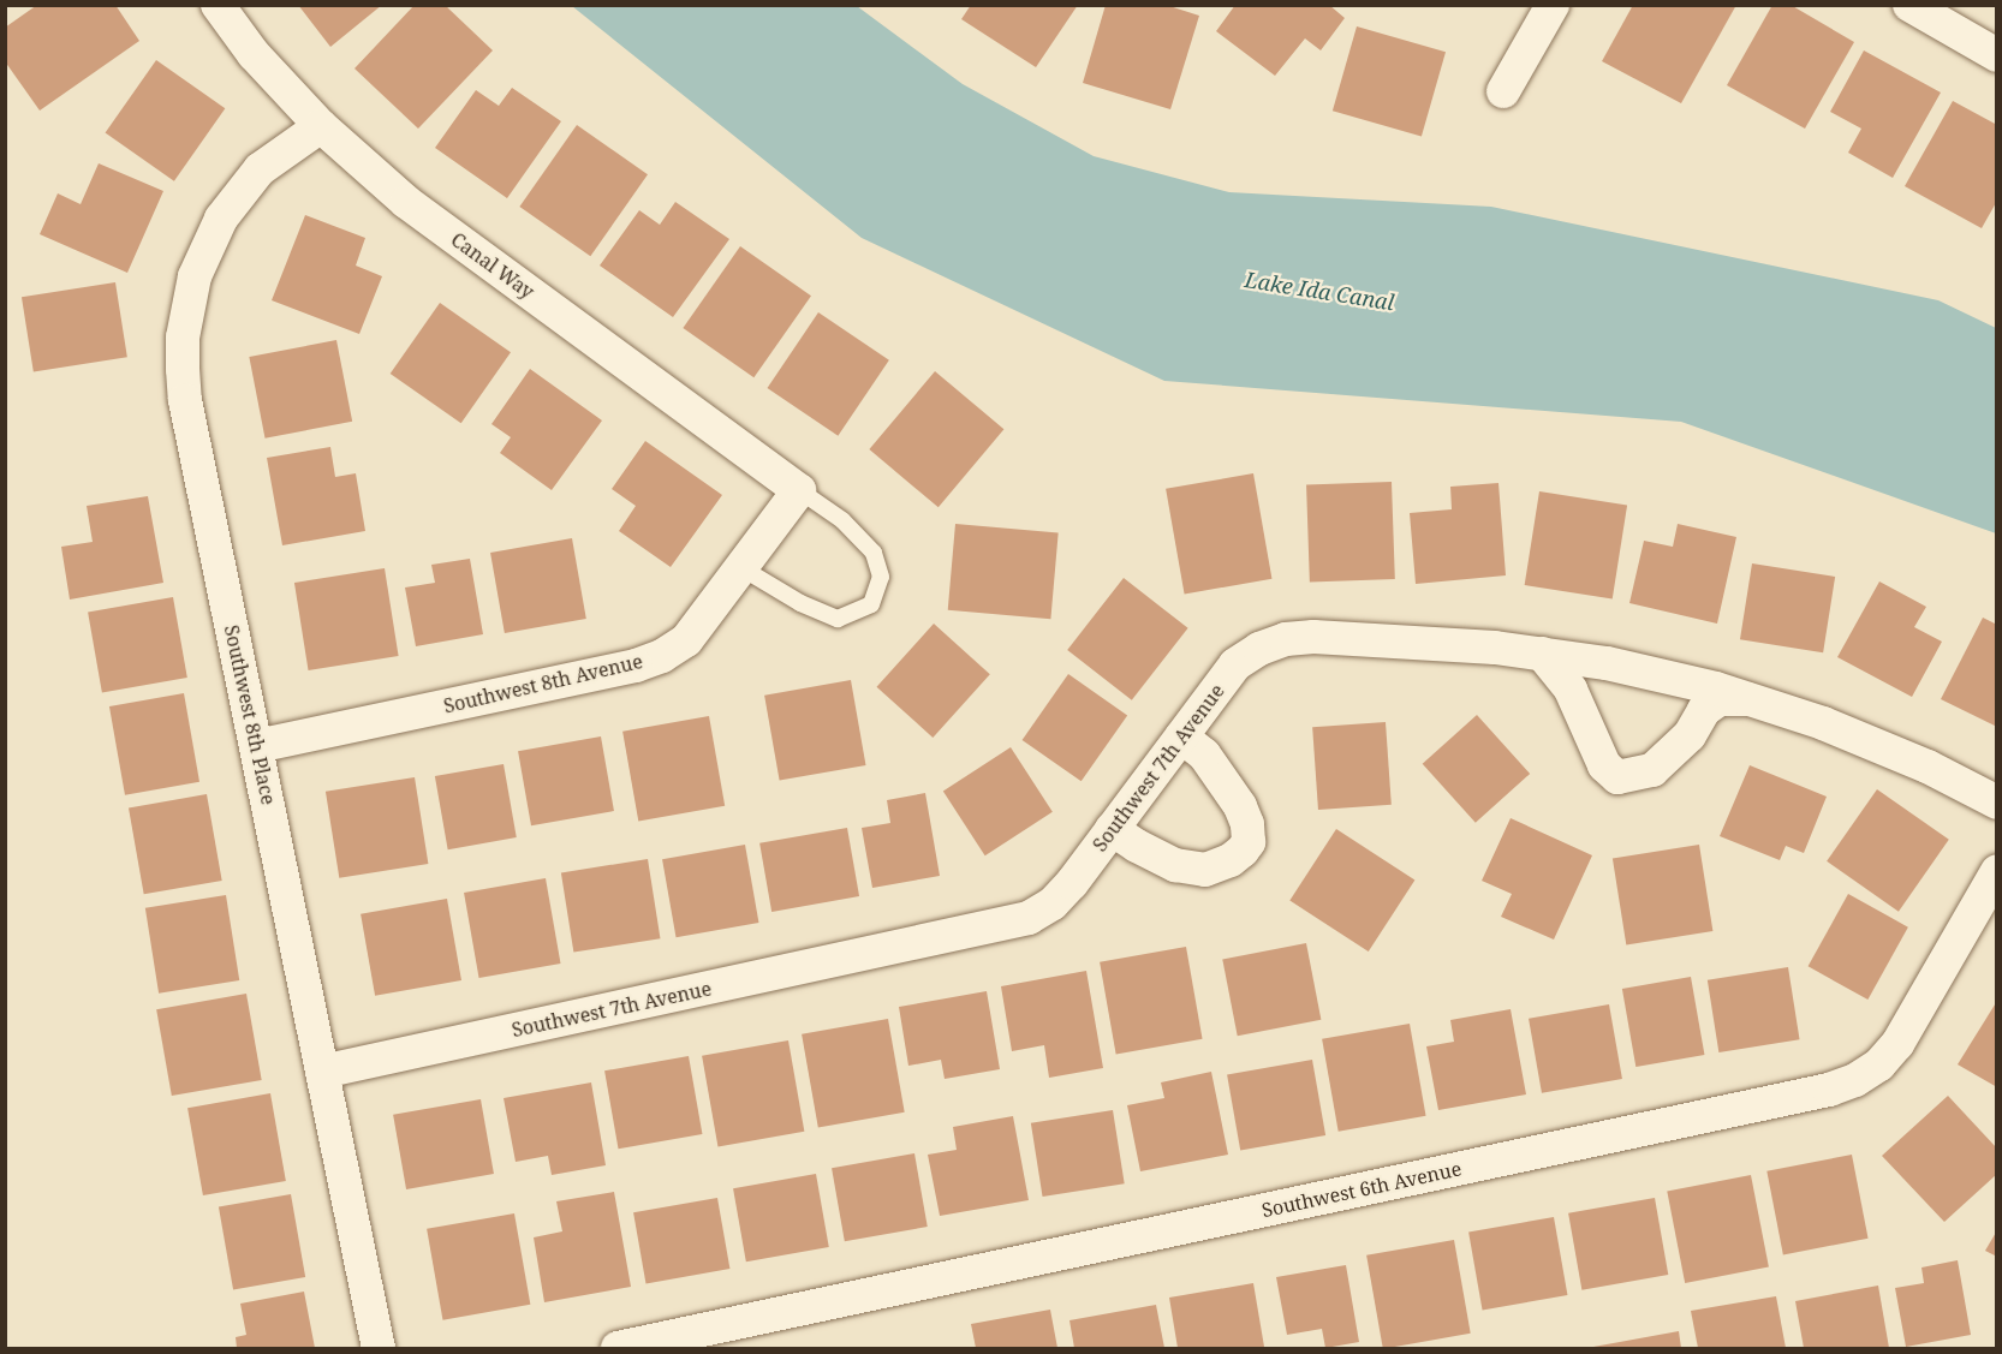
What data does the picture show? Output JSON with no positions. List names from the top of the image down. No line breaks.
{"streets":{"street":["Canal Way","Southwest 8th Avenue","Southwest 8th Place","Southwest 7th Avenue","Southwest 6th Avenue"]},"crossings":[["Canal Way","Southwest 8th Avenue"],["Canal Way","Southwest 8th Place"],["Southwest 8th Avenue","Southwest 8th Place"],["Southwest 8th Place","Southwest 7th Avenue"]],"water":["Lake Ida Canal"]}
